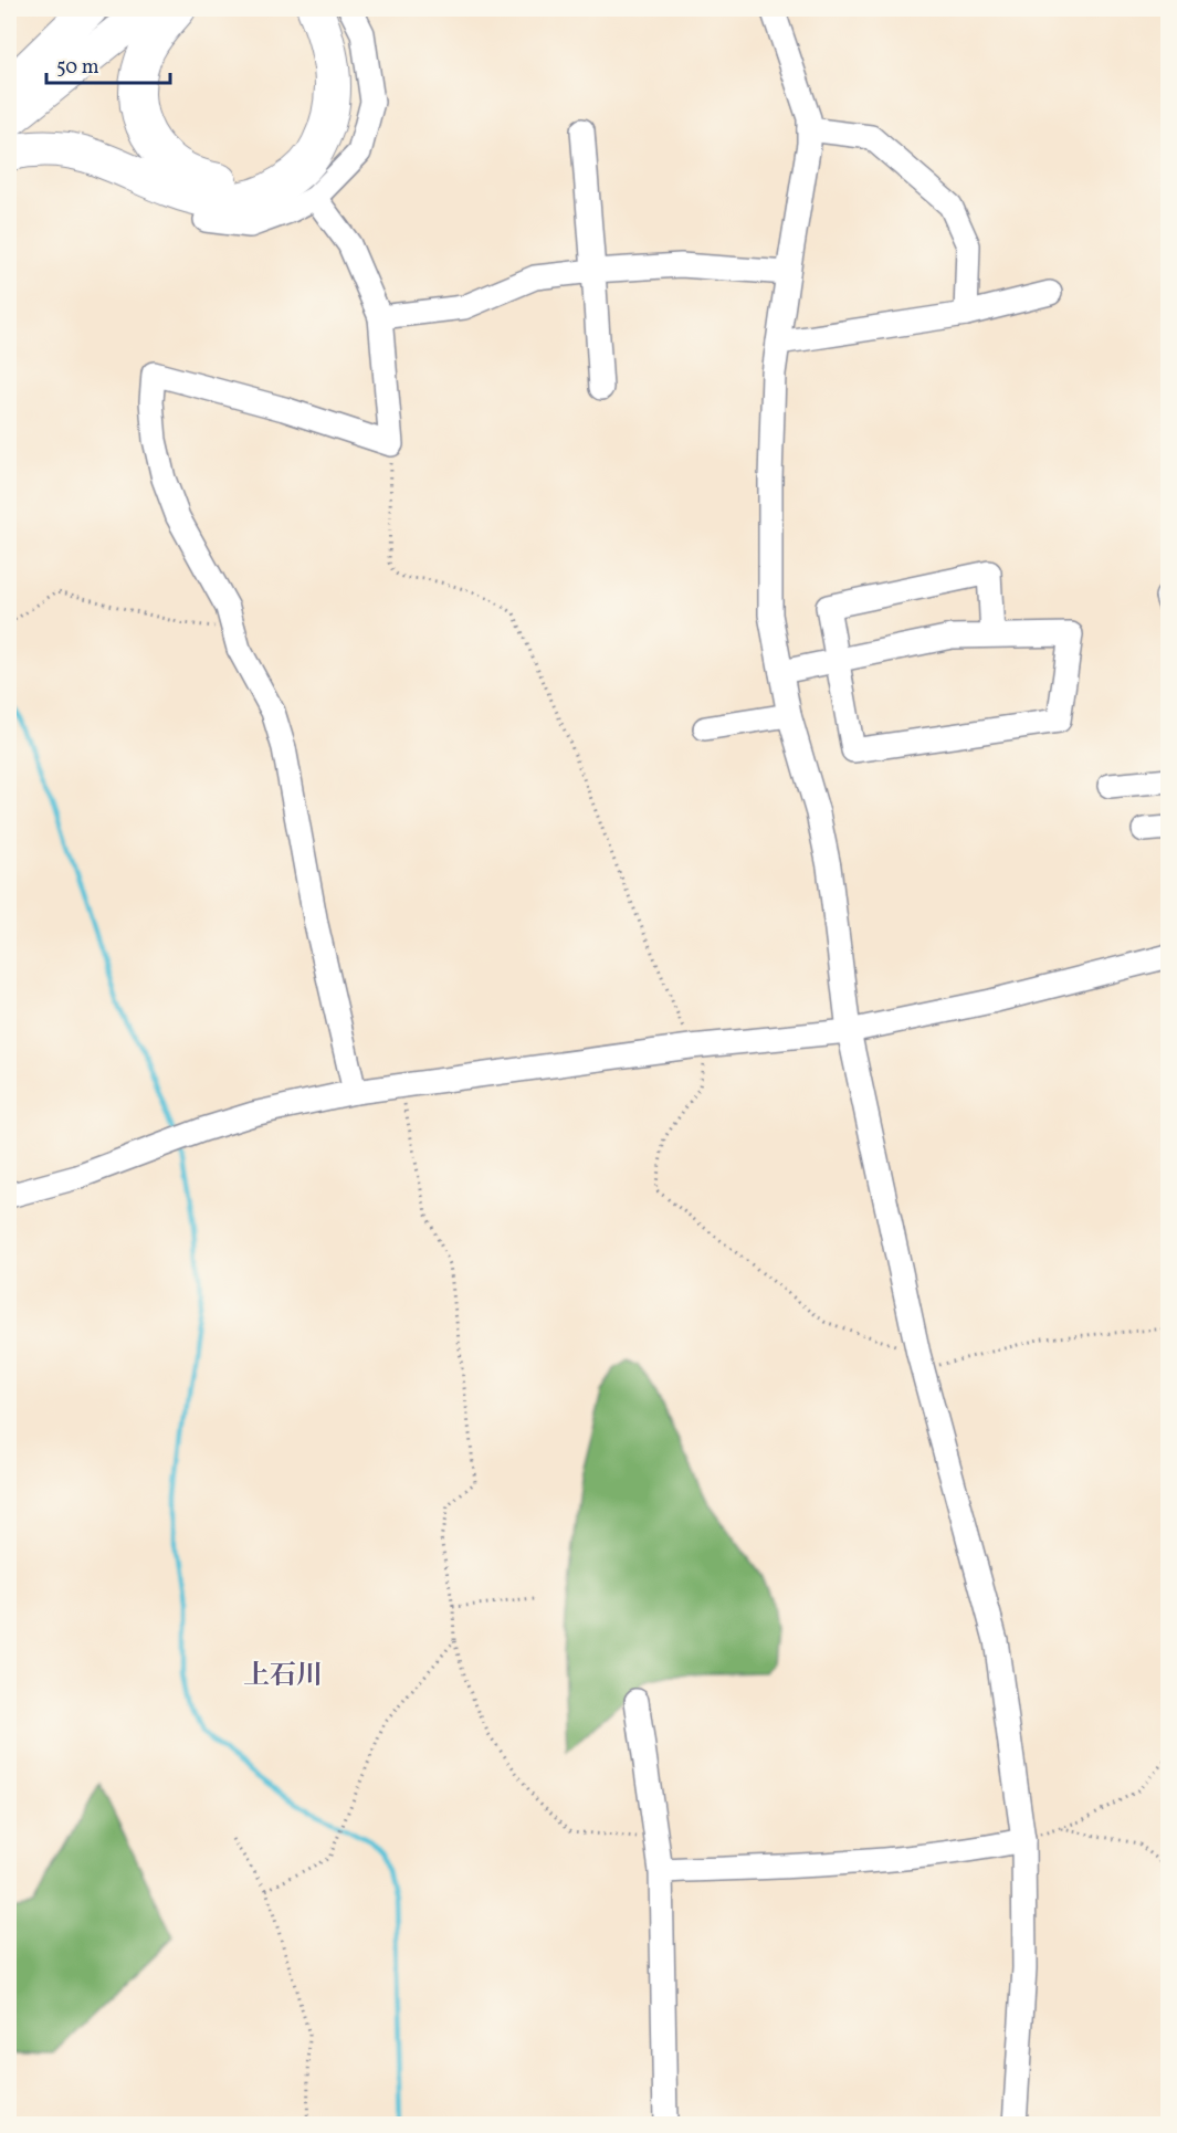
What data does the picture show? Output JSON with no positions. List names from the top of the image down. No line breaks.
{"districts":["上石川"],"scale_bar":"50 m"}
